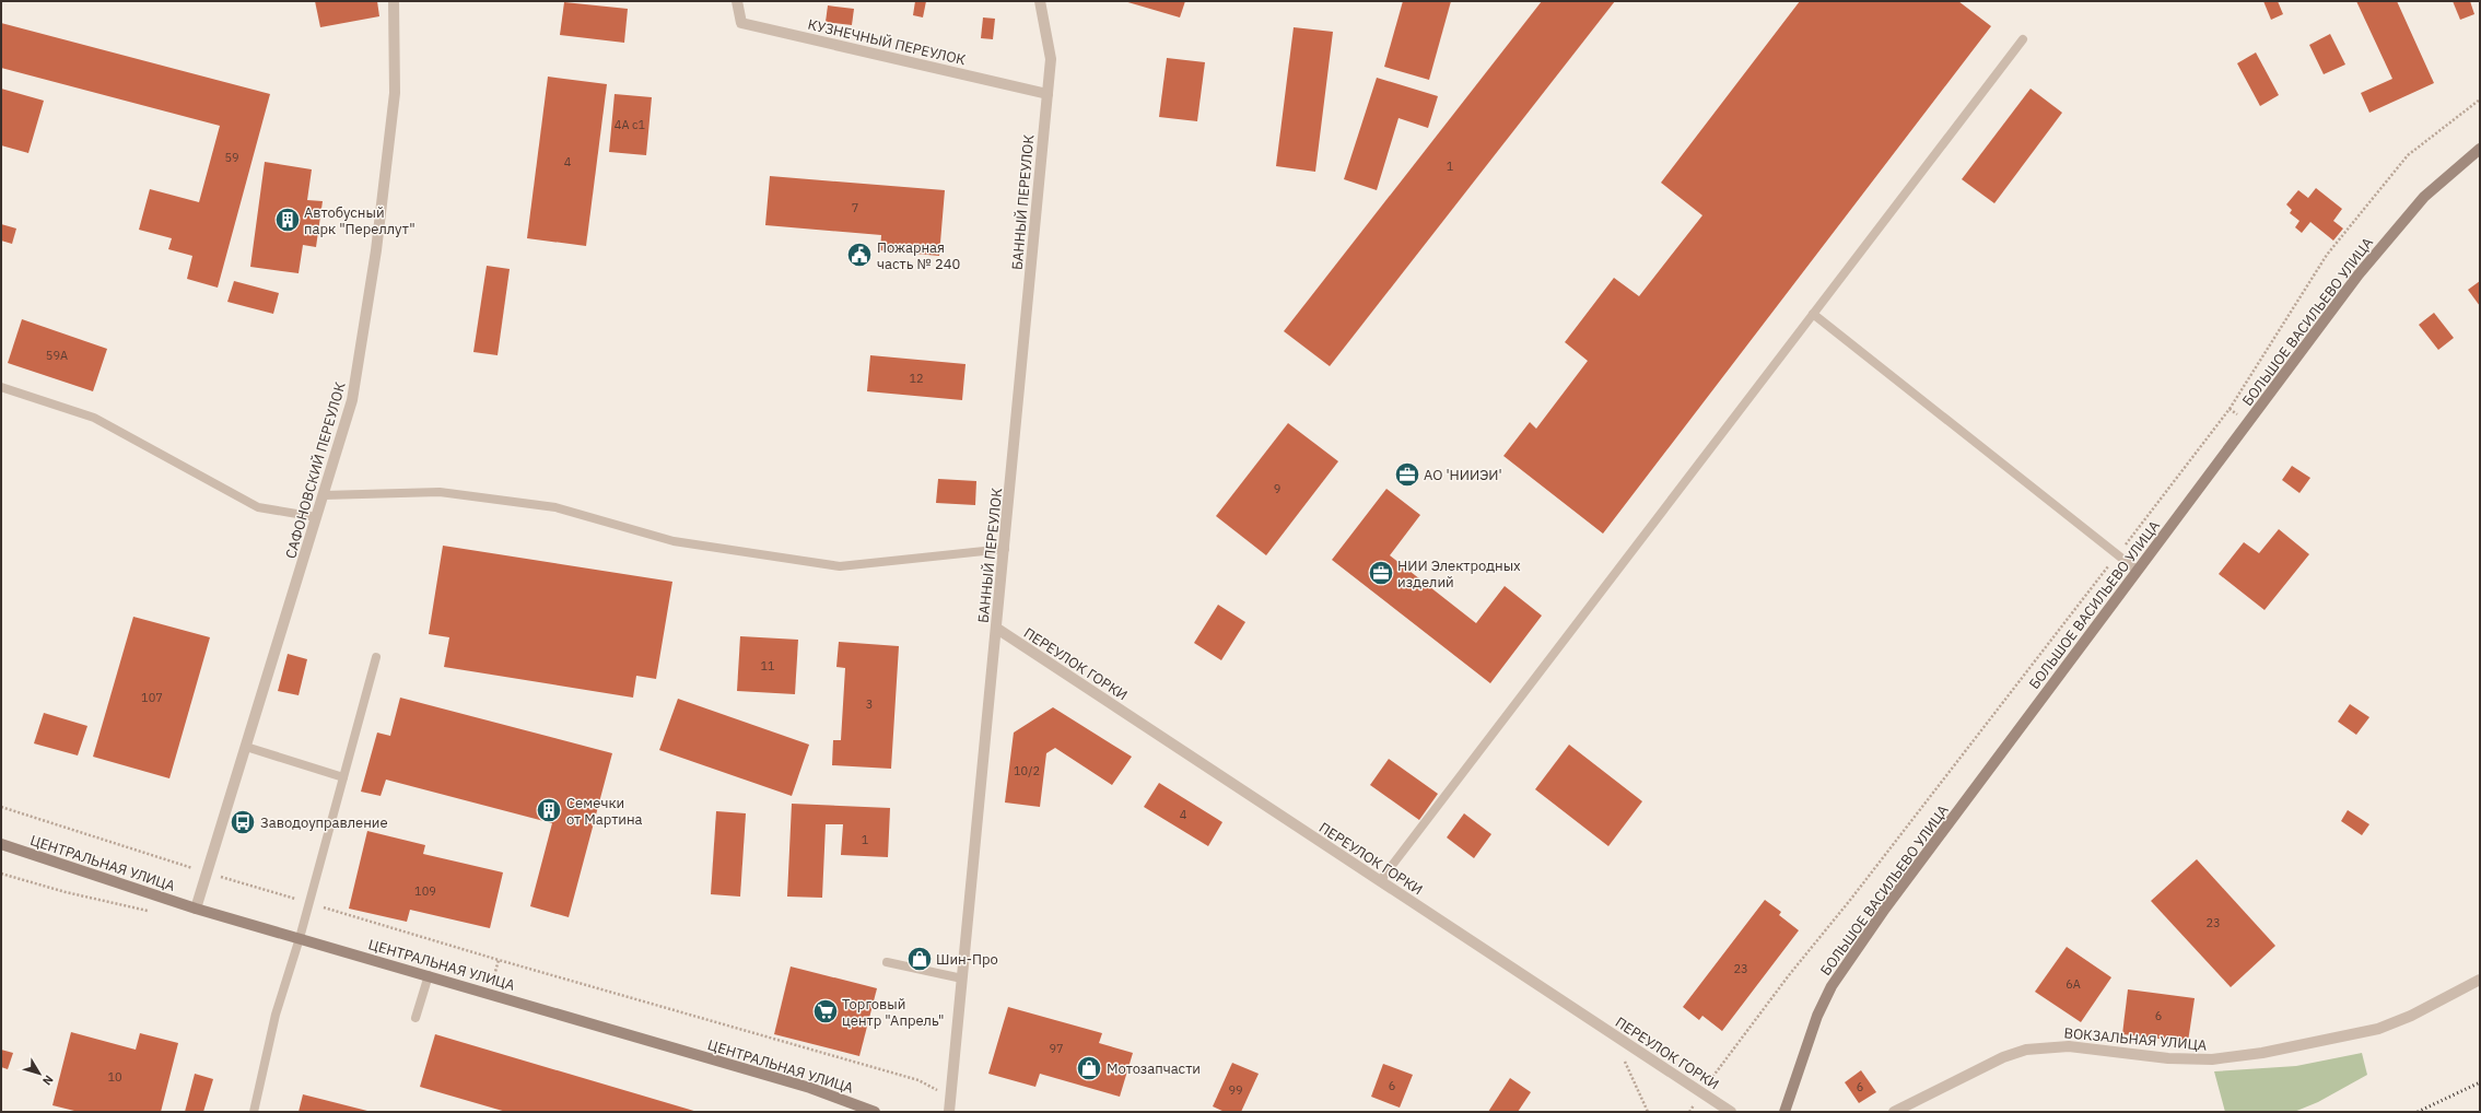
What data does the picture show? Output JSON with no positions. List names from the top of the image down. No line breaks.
{"streets":{"main road":["БОЛЬШОЕ ВАСИЛЬЕВО УЛИЦА","ЦЕНТРАЛЬНАЯ УЛИЦА"],"street":["КУЗНЕЧНЫЙ ПЕРЕУЛОК","БАННЫЙ ПЕРЕУЛОК","САФОНОВСКИЙ ПЕРЕУЛОК","ПЕРЕУЛОК ГОРКИ","ВОКЗАЛЬНАЯ УЛИЦА"]},"crossings":[["КУЗНЕЧНЫЙ ПЕРЕУЛОК","БАННЫЙ ПЕРЕУЛОК"],["БАННЫЙ ПЕРЕУЛОК","ПЕРЕУЛОК ГОРКИ"],["САФОНОВСКИЙ ПЕРЕУЛОК","ЦЕНТРАЛЬНАЯ УЛИЦА"]],"places":{"building":["Автобусный парк \"Переллут\"","Семечки от Мартина"],"public building":["Пожарная часть № 240"],"office":["АО 'НИИЭИ'","НИИ Электродных изделий"],"bus stop":["Заводоуправление"],"shop":["Шин-Про","Мотозапчасти"],"supermarket":["Торговый центр \"Апрель\""]},"house_numbers":["4А с1","59","4","1","7","59А","12","9","11","107","3","10/2","4","1","109","23","23","6А","6","97","10","6","6","99"],"north":"bottom right"}
